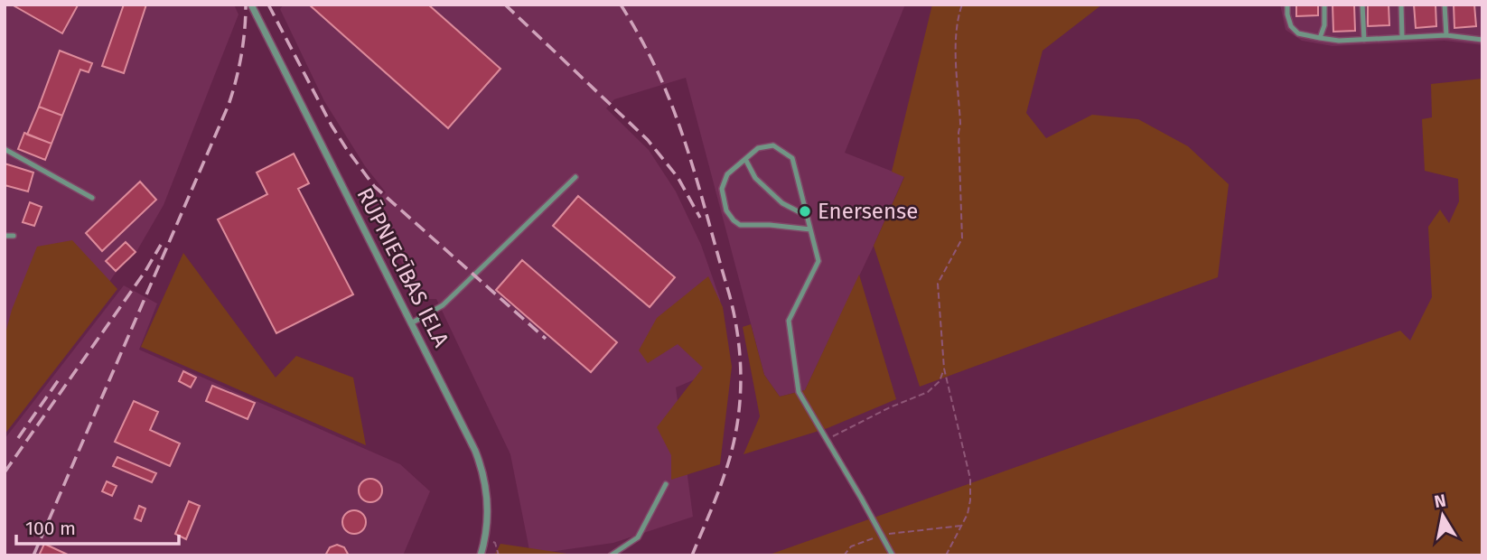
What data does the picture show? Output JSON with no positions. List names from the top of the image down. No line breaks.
{"streets":{"street":["RŪPNIECĪBAS IELA"]},"places":["Enersense"],"scale_bar":"100 m","north":"top"}
